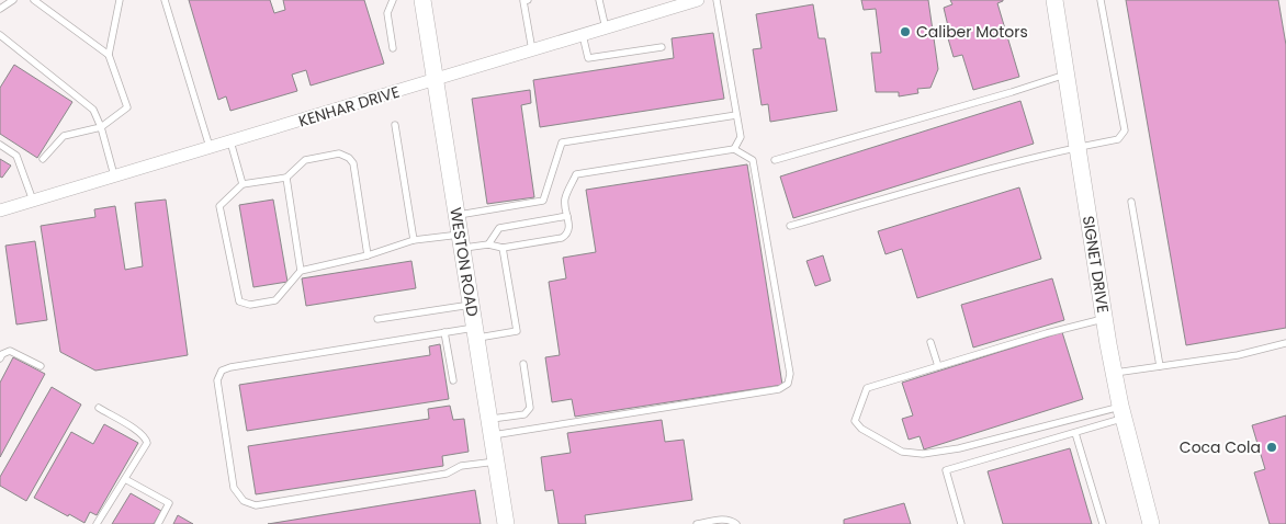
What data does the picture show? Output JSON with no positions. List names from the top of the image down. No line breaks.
{"streets":{"street":["KENHAR DRIVE","WESTON ROAD","SIGNET DRIVE"]},"crossings":[["KENHAR DRIVE","WESTON ROAD"]],"places":["Caliber Motors","Coca Cola"]}
